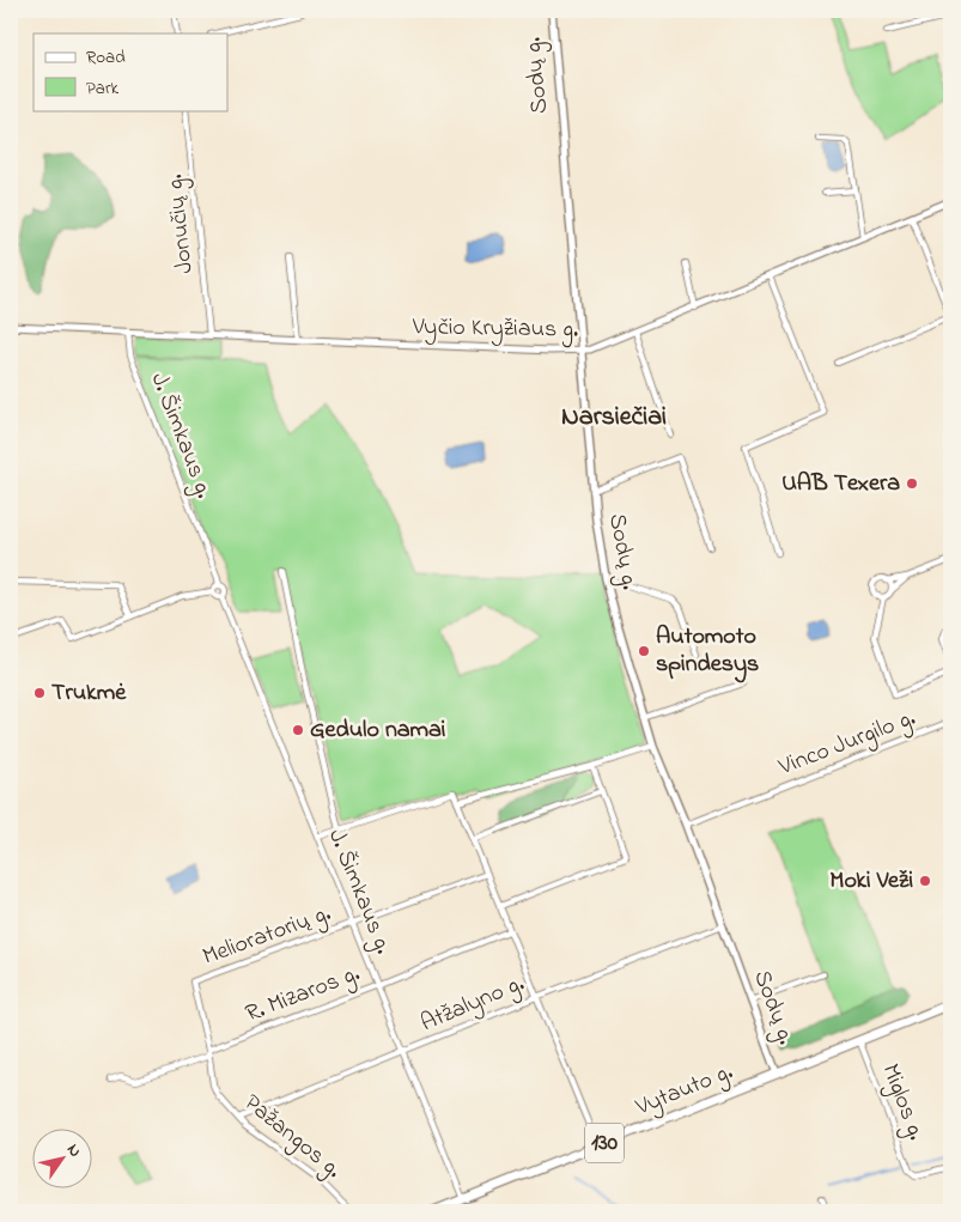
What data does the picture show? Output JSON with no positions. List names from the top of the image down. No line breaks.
{"streets":{"main road":["Sodų g.","Vytauto g.","130"],"street":["Jonučių g.","Vyčio Kryžiaus g.","J. Šimkaus g.","Vinco Jurgilo g.","Melioratorių g.","R. Mizaros g.","Atžalyno g.","Miglos g.","Pažangos g."]},"crossings":[["Sodų g.","Vyčio Kryžiaus g."],["Sodų g.","Vinco Jurgilo g."],["Sodų g.","Atžalyno g."],["Sodų g.","Vytauto g."],["Jonučių g.","Vyčio Kryžiaus g."],["Vyčio Kryžiaus g.","J. Šimkaus g."],["J. Šimkaus g.","Melioratorių g."],["J. Šimkaus g.","R. Mizaros g."],["J. Šimkaus g.","Atžalyno g."],["J. Šimkaus g.","Vytauto g."],["Melioratorių g.","Pažangos g."],["R. Mizaros g.","Pažangos g."],["Atžalyno g.","Pažangos g."],["Vytauto g.","Miglos g."]],"districts":["Narsiečiai"],"places":["UAB Texera","Automoto spindesys","Trukmė","Gedulo namai","Moki Veži"],"legend":["Road","Park"],"north":"top right"}
